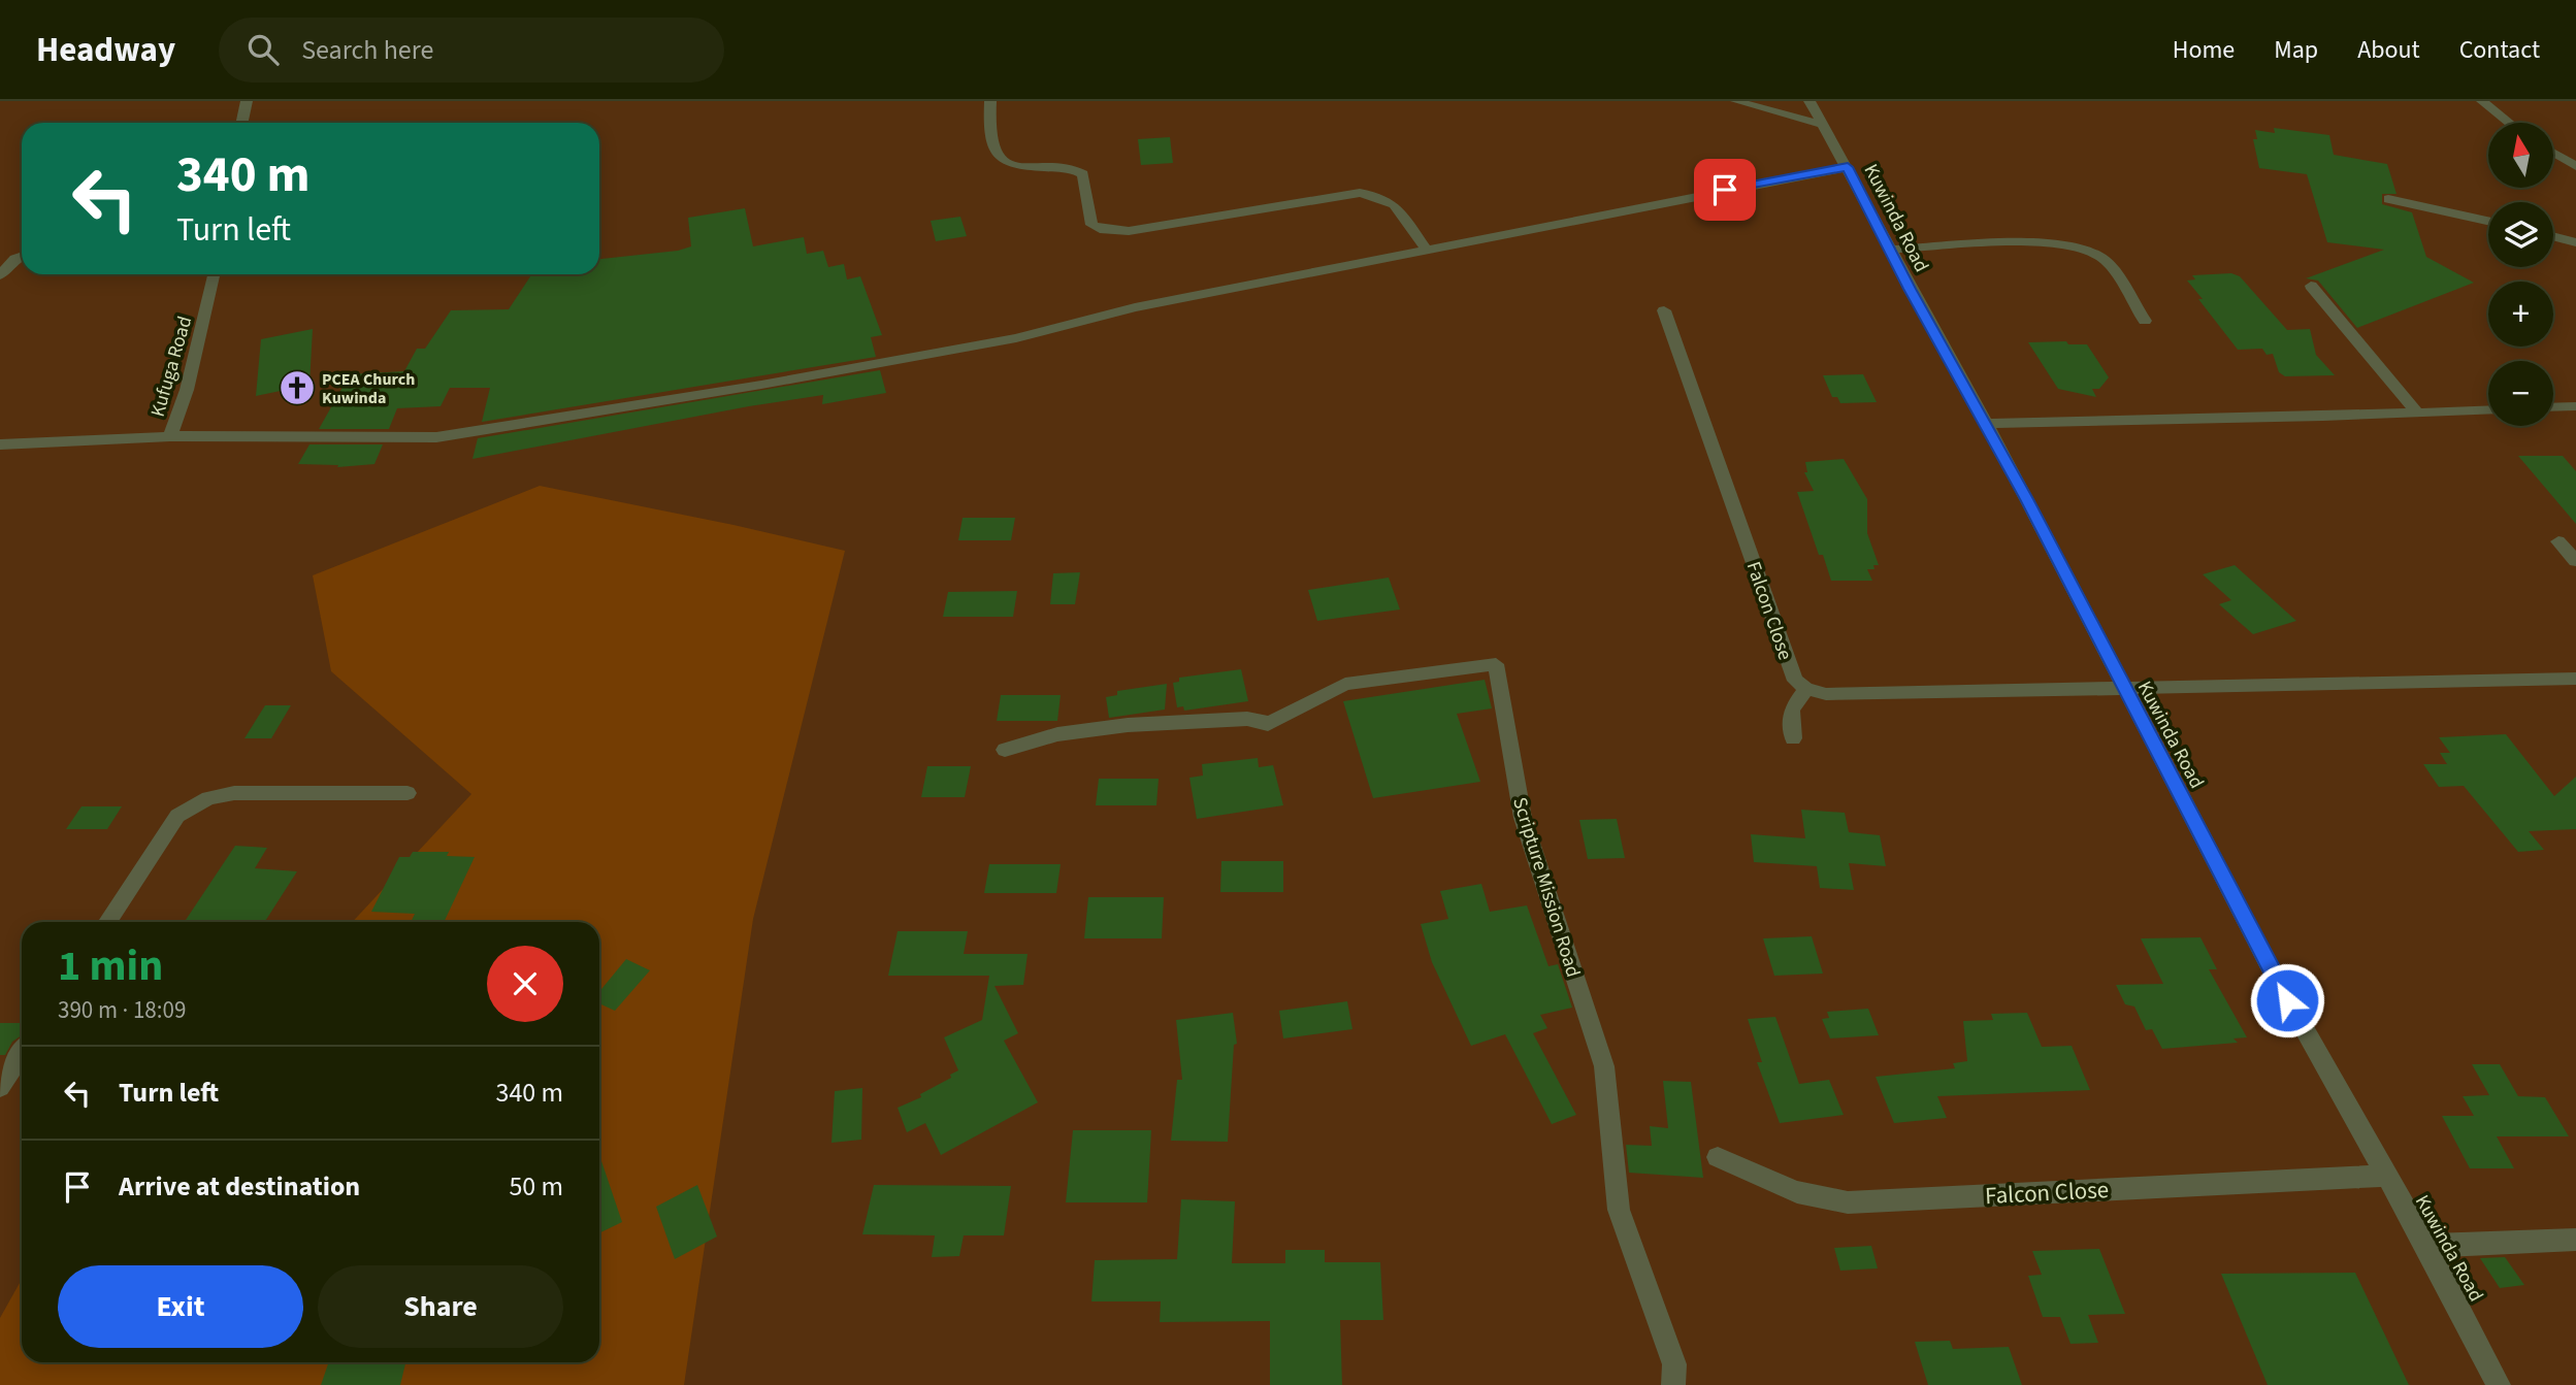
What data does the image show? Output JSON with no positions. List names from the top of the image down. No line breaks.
{"streets":{"street":["Kuwinda Road","Kufuga Road","Falcon Close","Scripture Mission Road"]},"crossings":[["Kuwinda Road","Falcon Close"]],"places":{"church":["PCEA Church Kuwinda"]},"north":"top","page":{"header":"Headway","search":"Search here","nav":["Home","Map","About","Contact"],"map_buttons":["+","−"],"turn":["340 m","Turn left"],"heading":["1 min","390 m · 18:09"],"list":[{"name":"Turn left","value":"340 m"},{"name":"Arrive at destination","value":"50 m"}],"buttons":["Exit","Share"]}}
